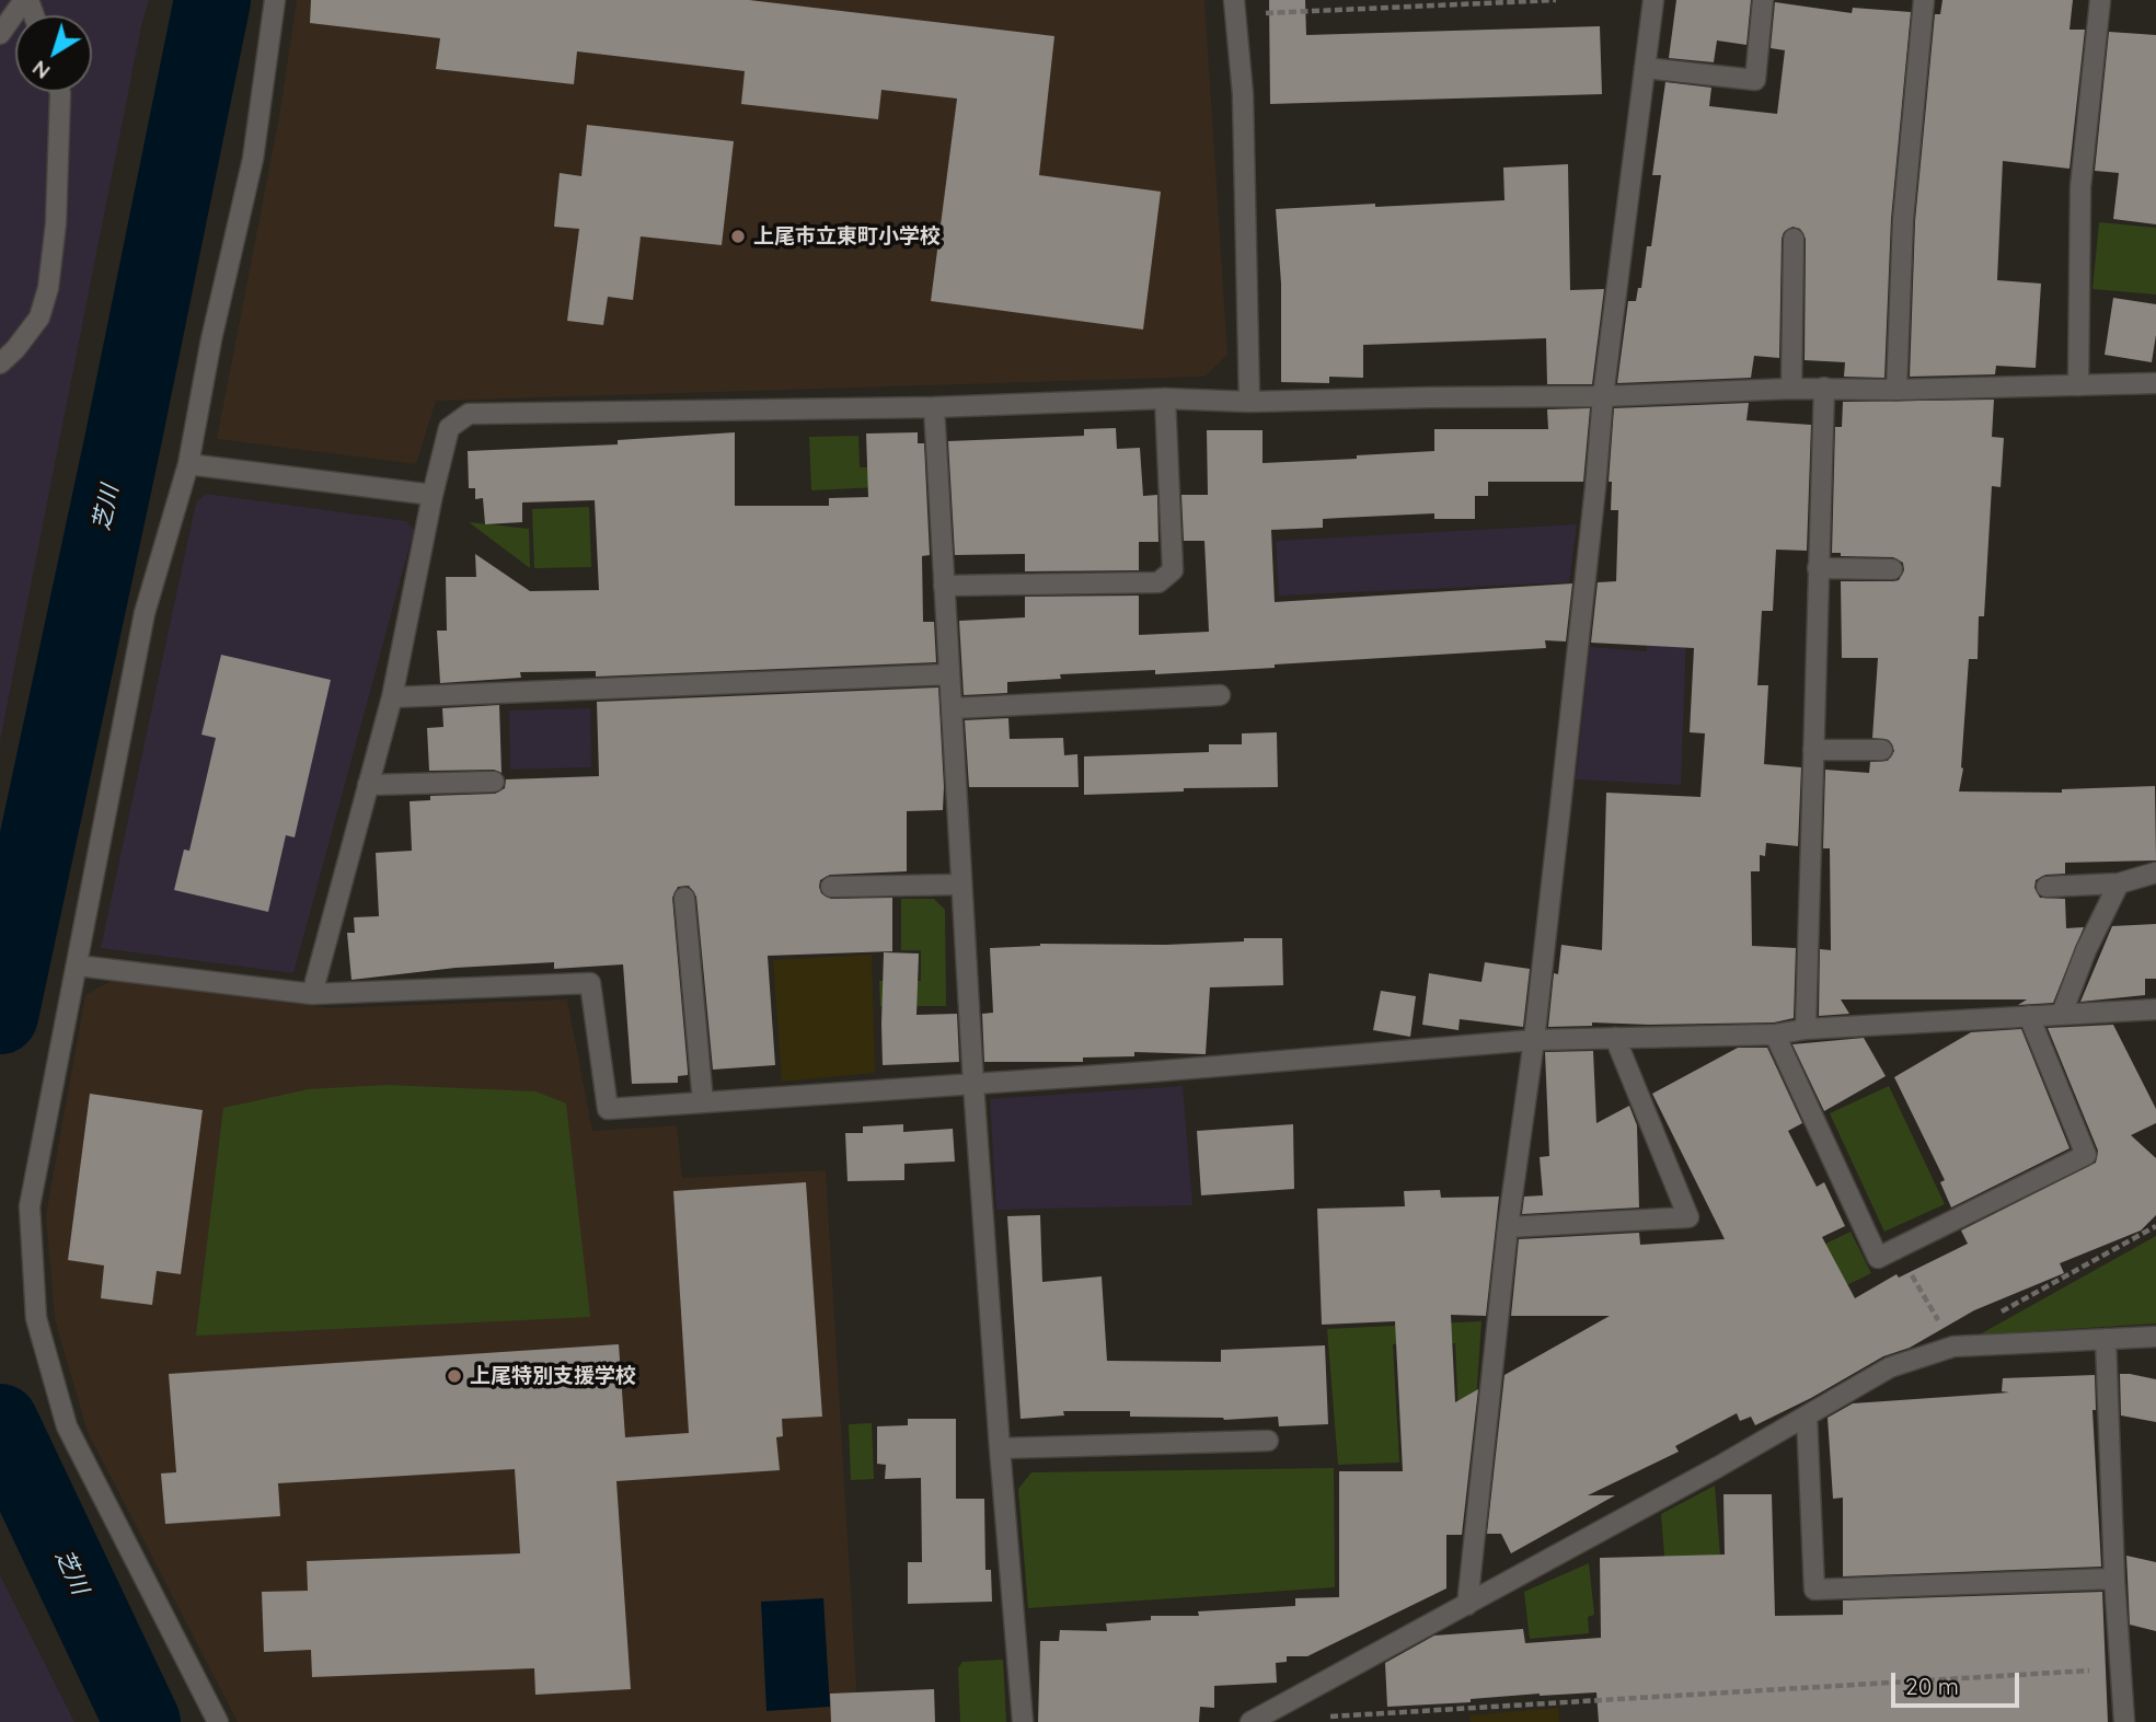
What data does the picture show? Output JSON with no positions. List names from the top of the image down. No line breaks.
{"water":["芝川"],"places":["上尾市立東町小学校","上尾特別支援学校"],"scale_bar":"20 m","north":"bottom left"}
